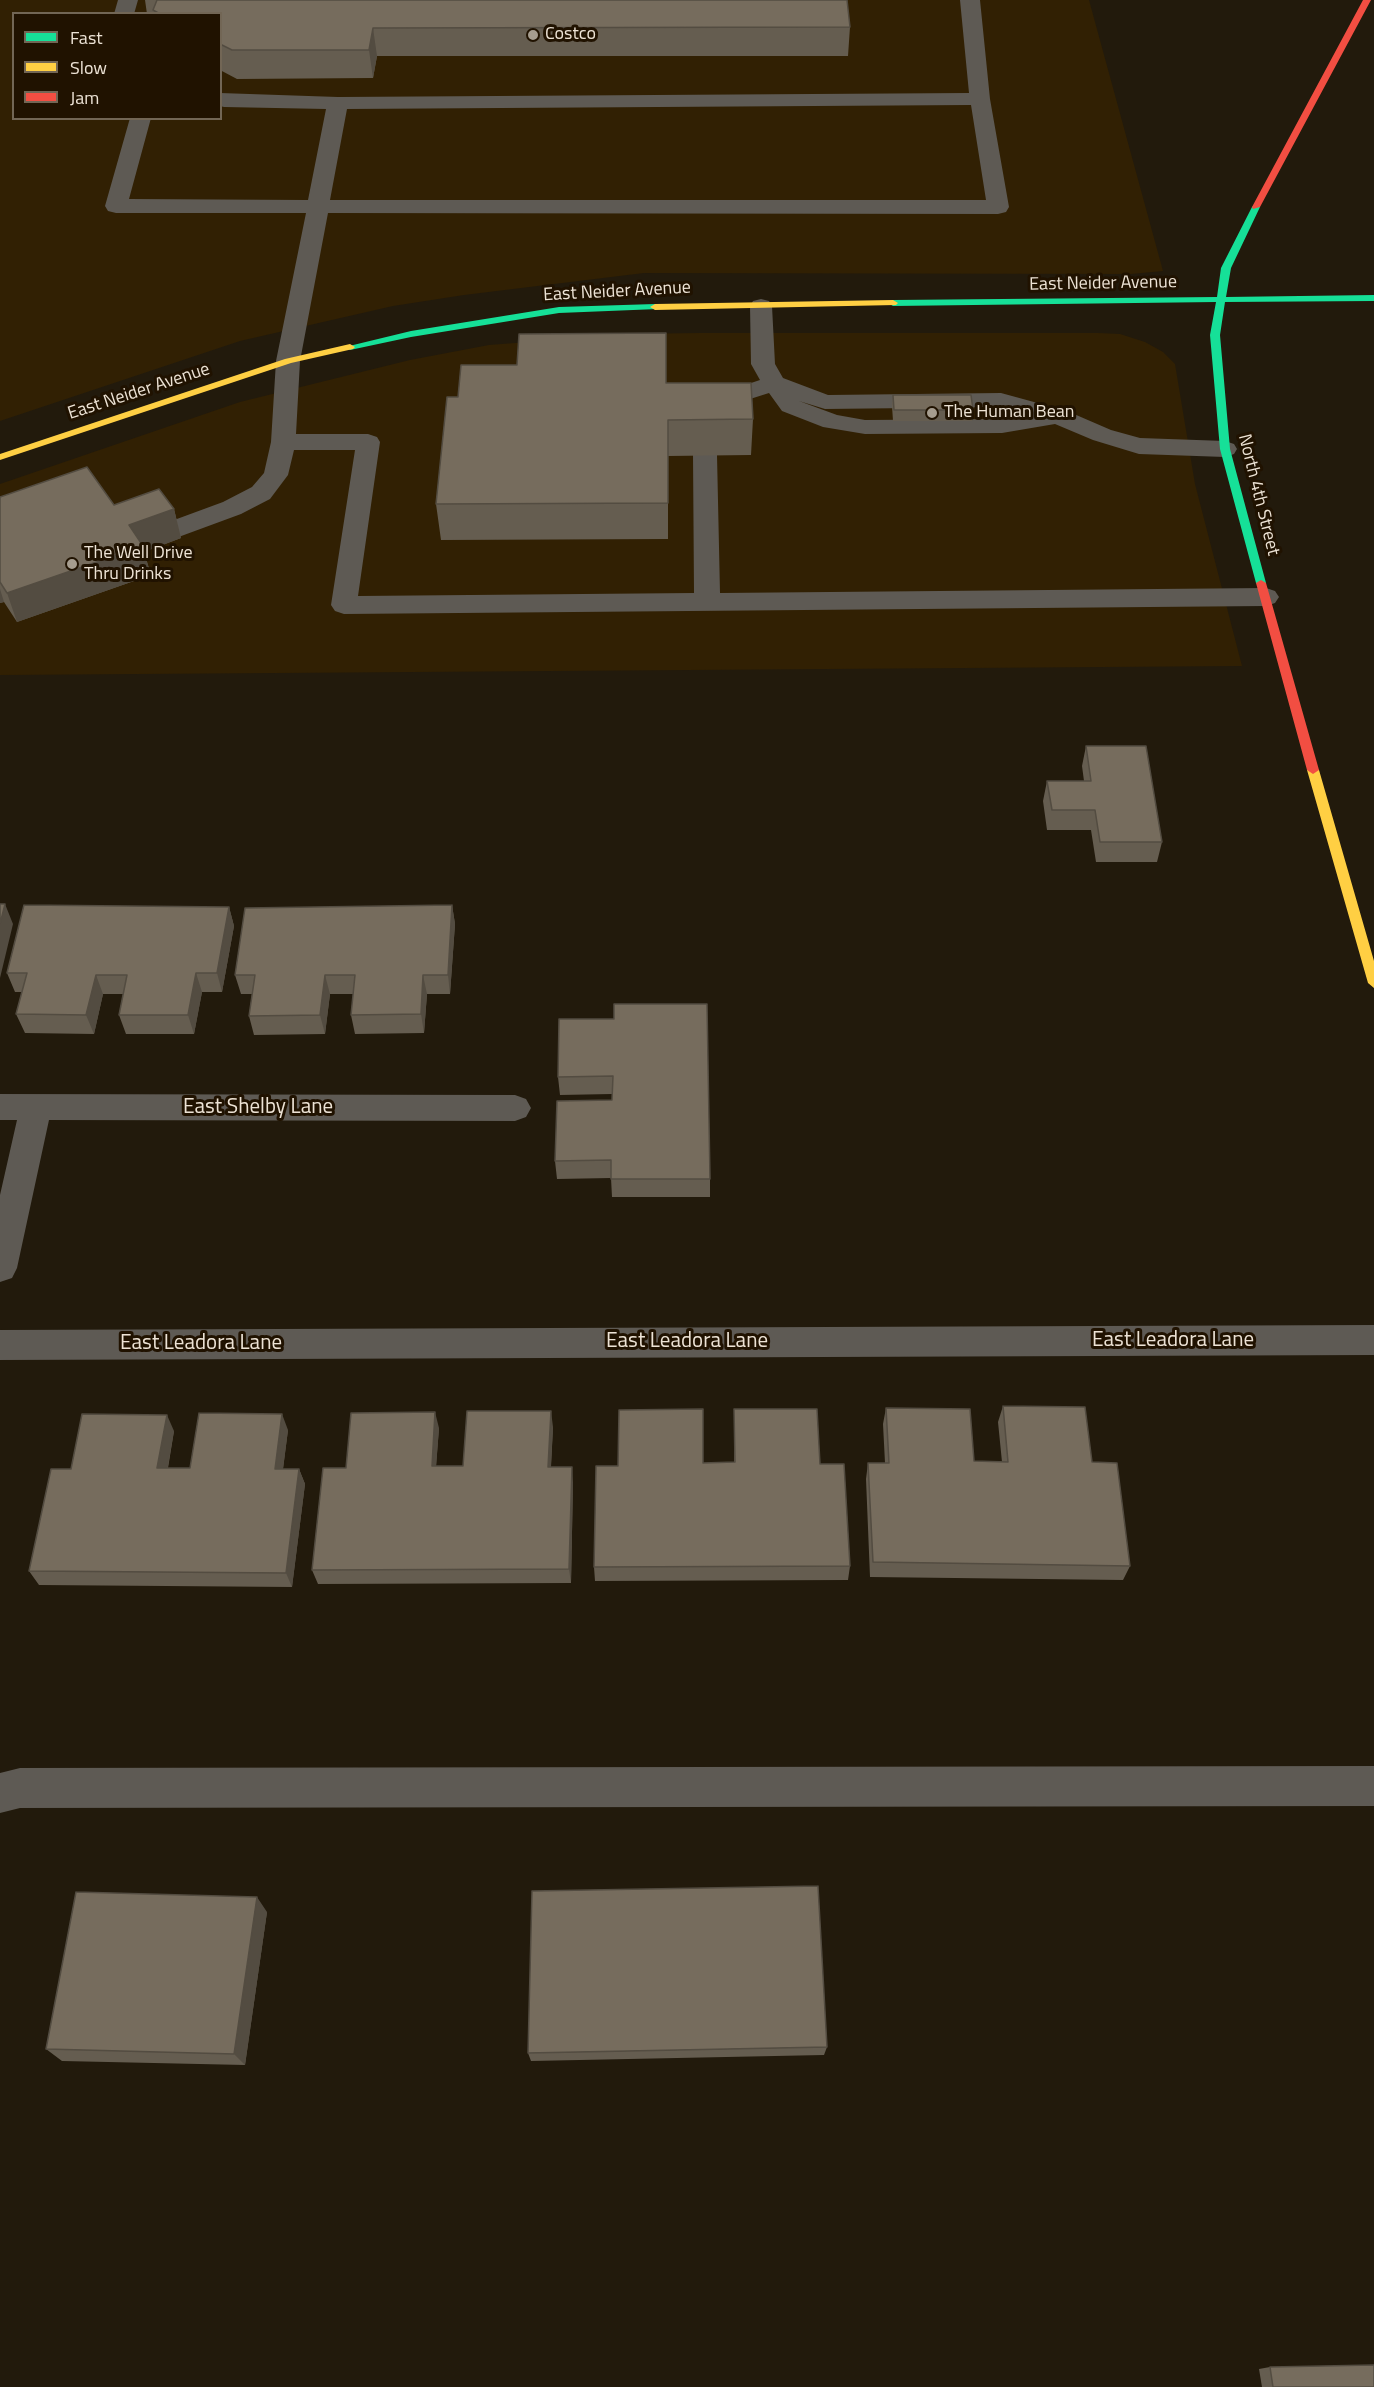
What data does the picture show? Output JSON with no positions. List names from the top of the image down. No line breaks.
{"streets":{"main road":["East Neider Avenue","North 4th Street"],"lane":["East Shelby Lane","East Leadora Lane"]},"crossings":[["East Neider Avenue","North 4th Street"]],"places":["Costco","The Human Bean","The Well Drive Thru Drinks"],"legend":["Fast","Slow","Jam"]}
